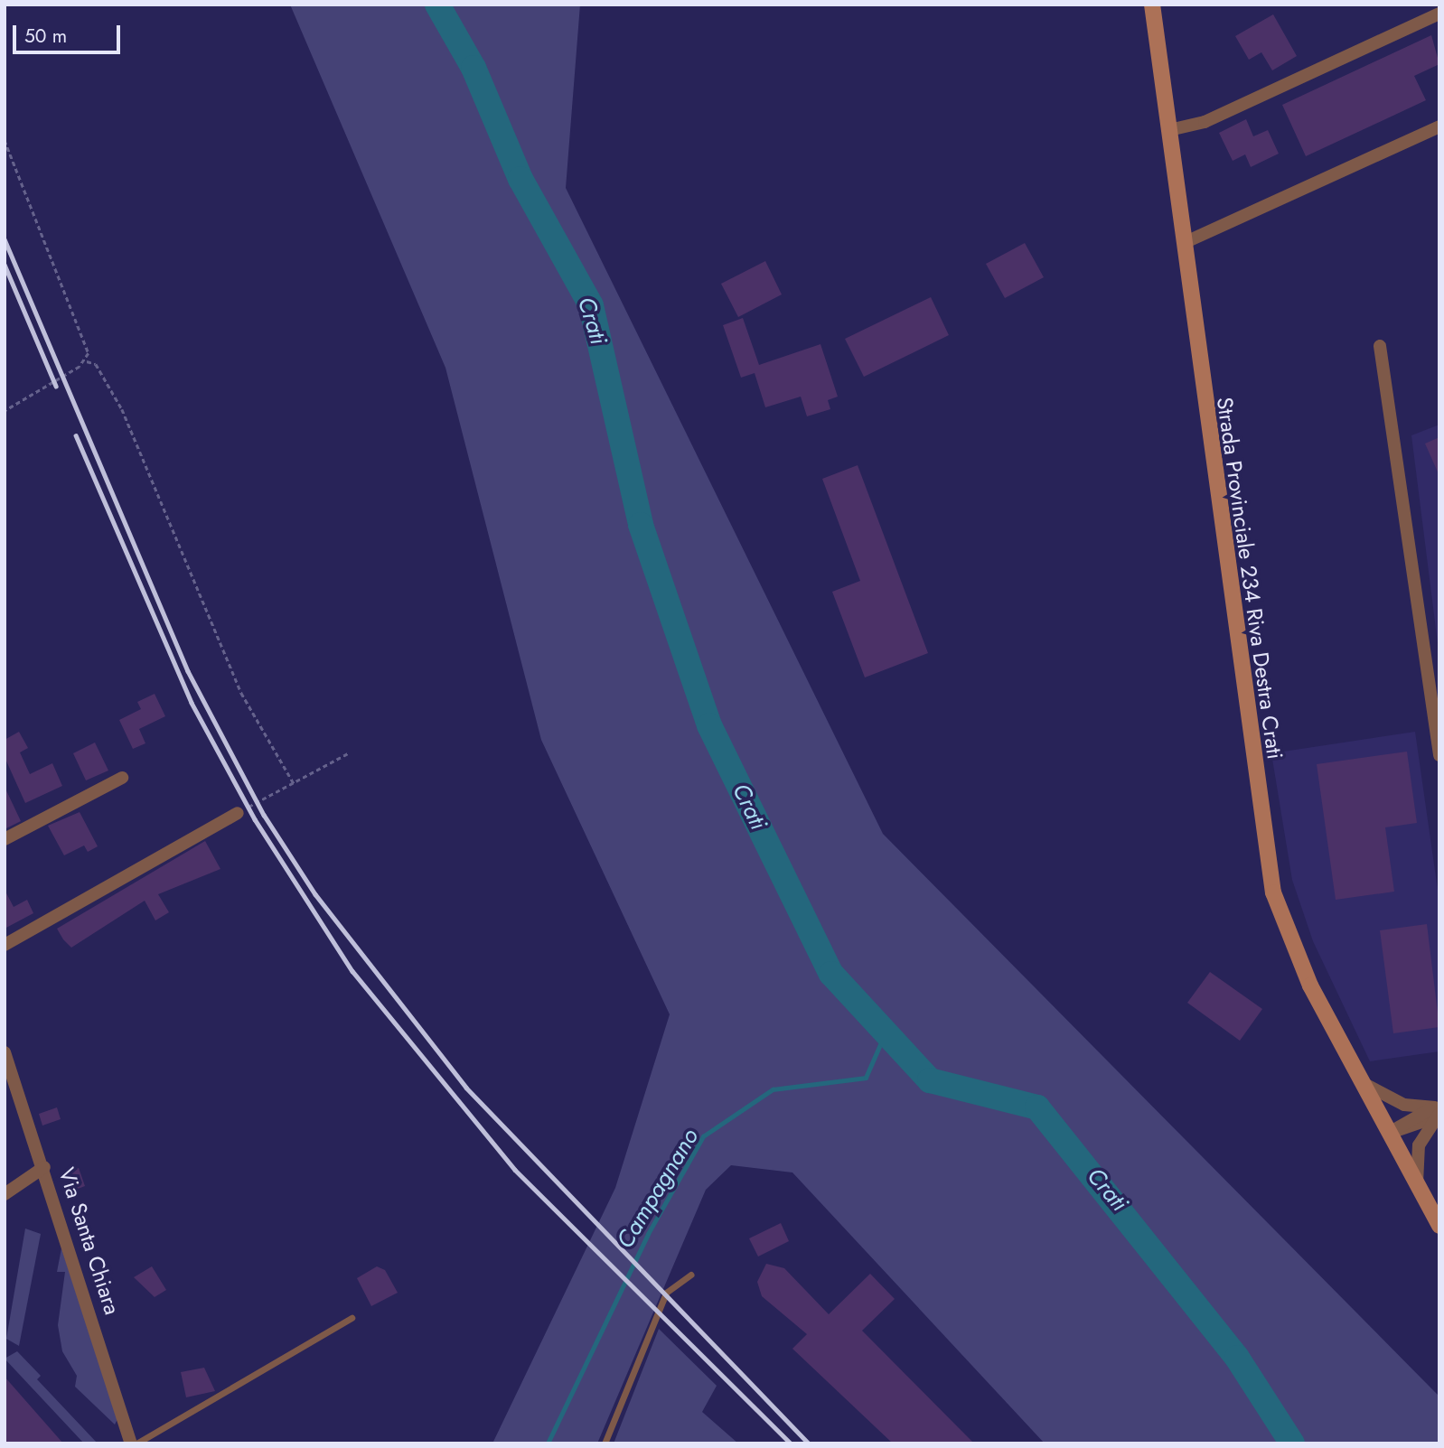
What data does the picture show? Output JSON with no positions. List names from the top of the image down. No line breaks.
{"streets":{"main road":["Strada Provinciale 234 Riva Destra Crati"],"street":["Via Santa Chiara"]},"water":["Crati","Campagnano"],"scale_bar":"50 m"}
